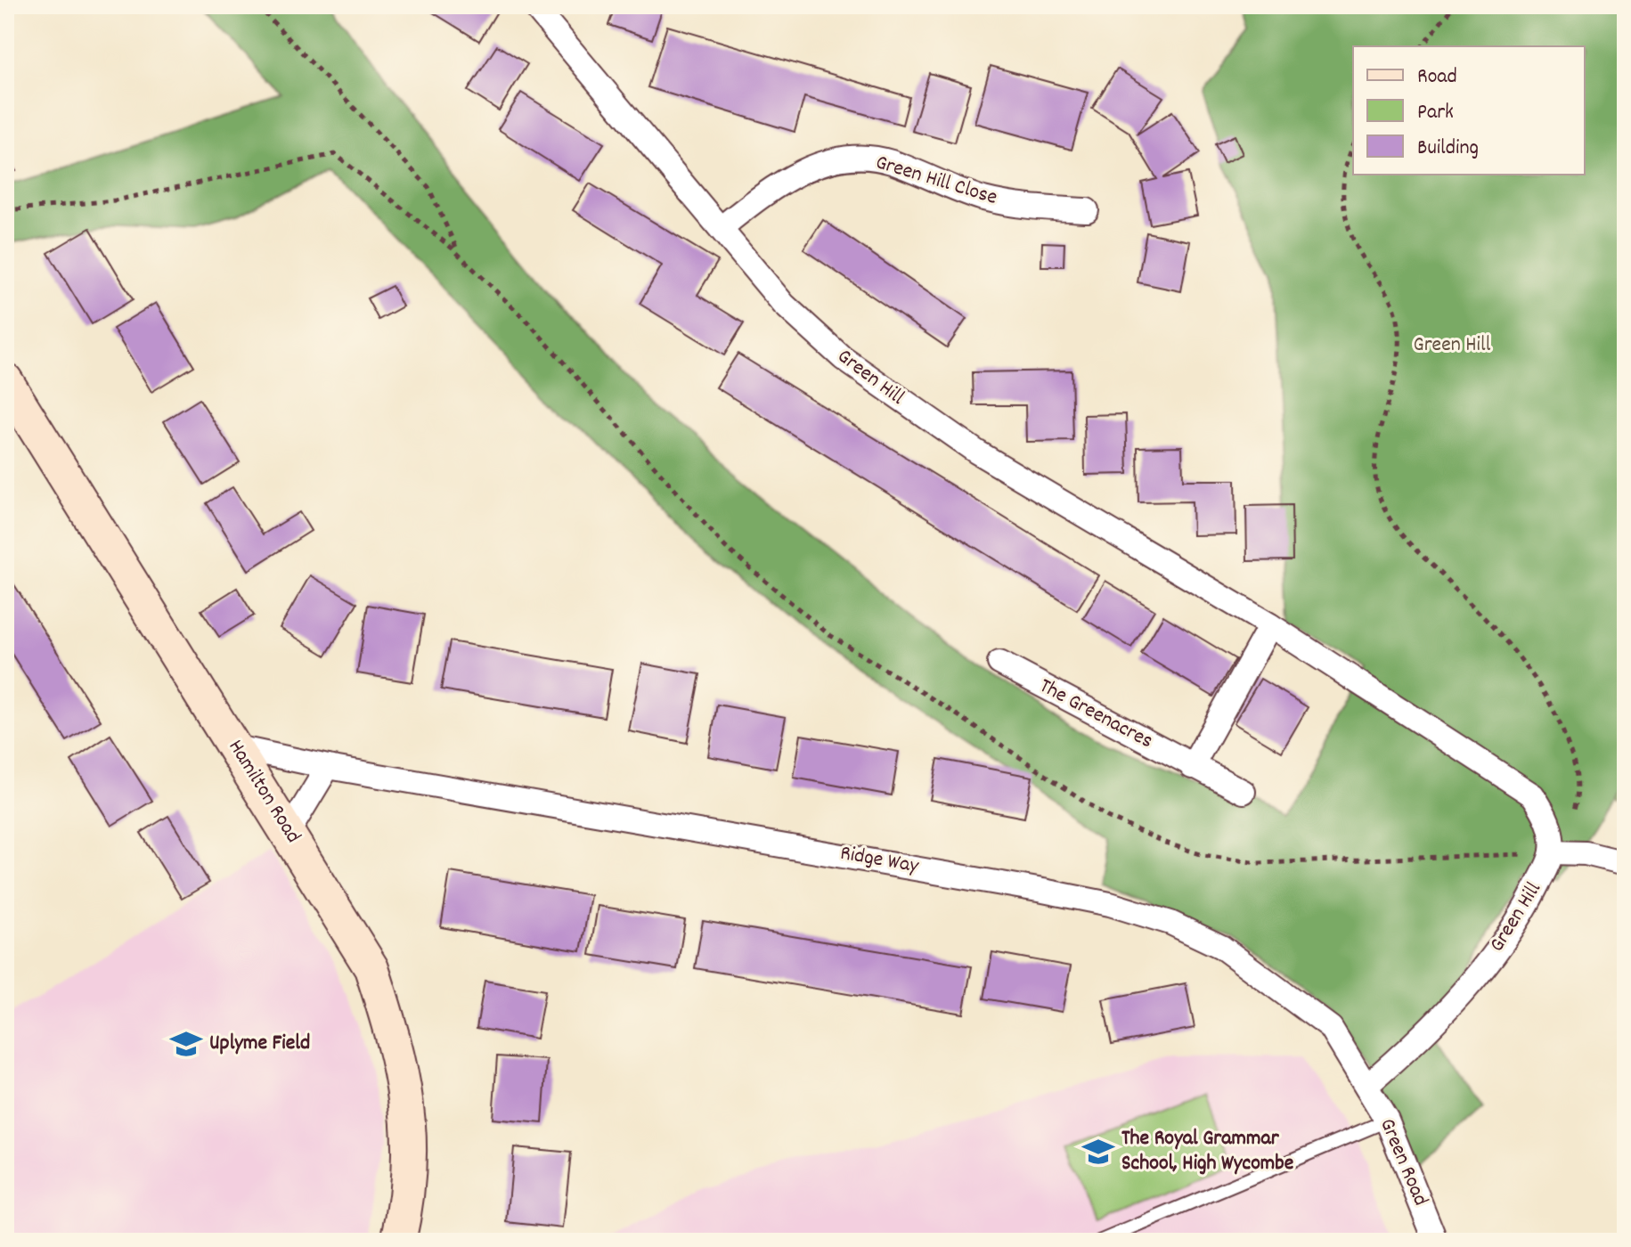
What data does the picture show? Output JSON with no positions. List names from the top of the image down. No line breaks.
{"streets":{"street":["Green Hill Close","Green Hill","The Greenacres","Hamilton Road","Ridge Way","Green Road"]},"crossings":[["Green Hill Close","Green Hill"],["Green Hill","Ridge Way"],["Green Hill","Green Road"],["Hamilton Road","Ridge Way"],["Ridge Way","Green Road"]],"parks":["Green Hill"],"places":{"school or university":["Uplyme Field","The Royal Grammar School, High Wycombe"]},"legend":["Road","Park","Building"]}
